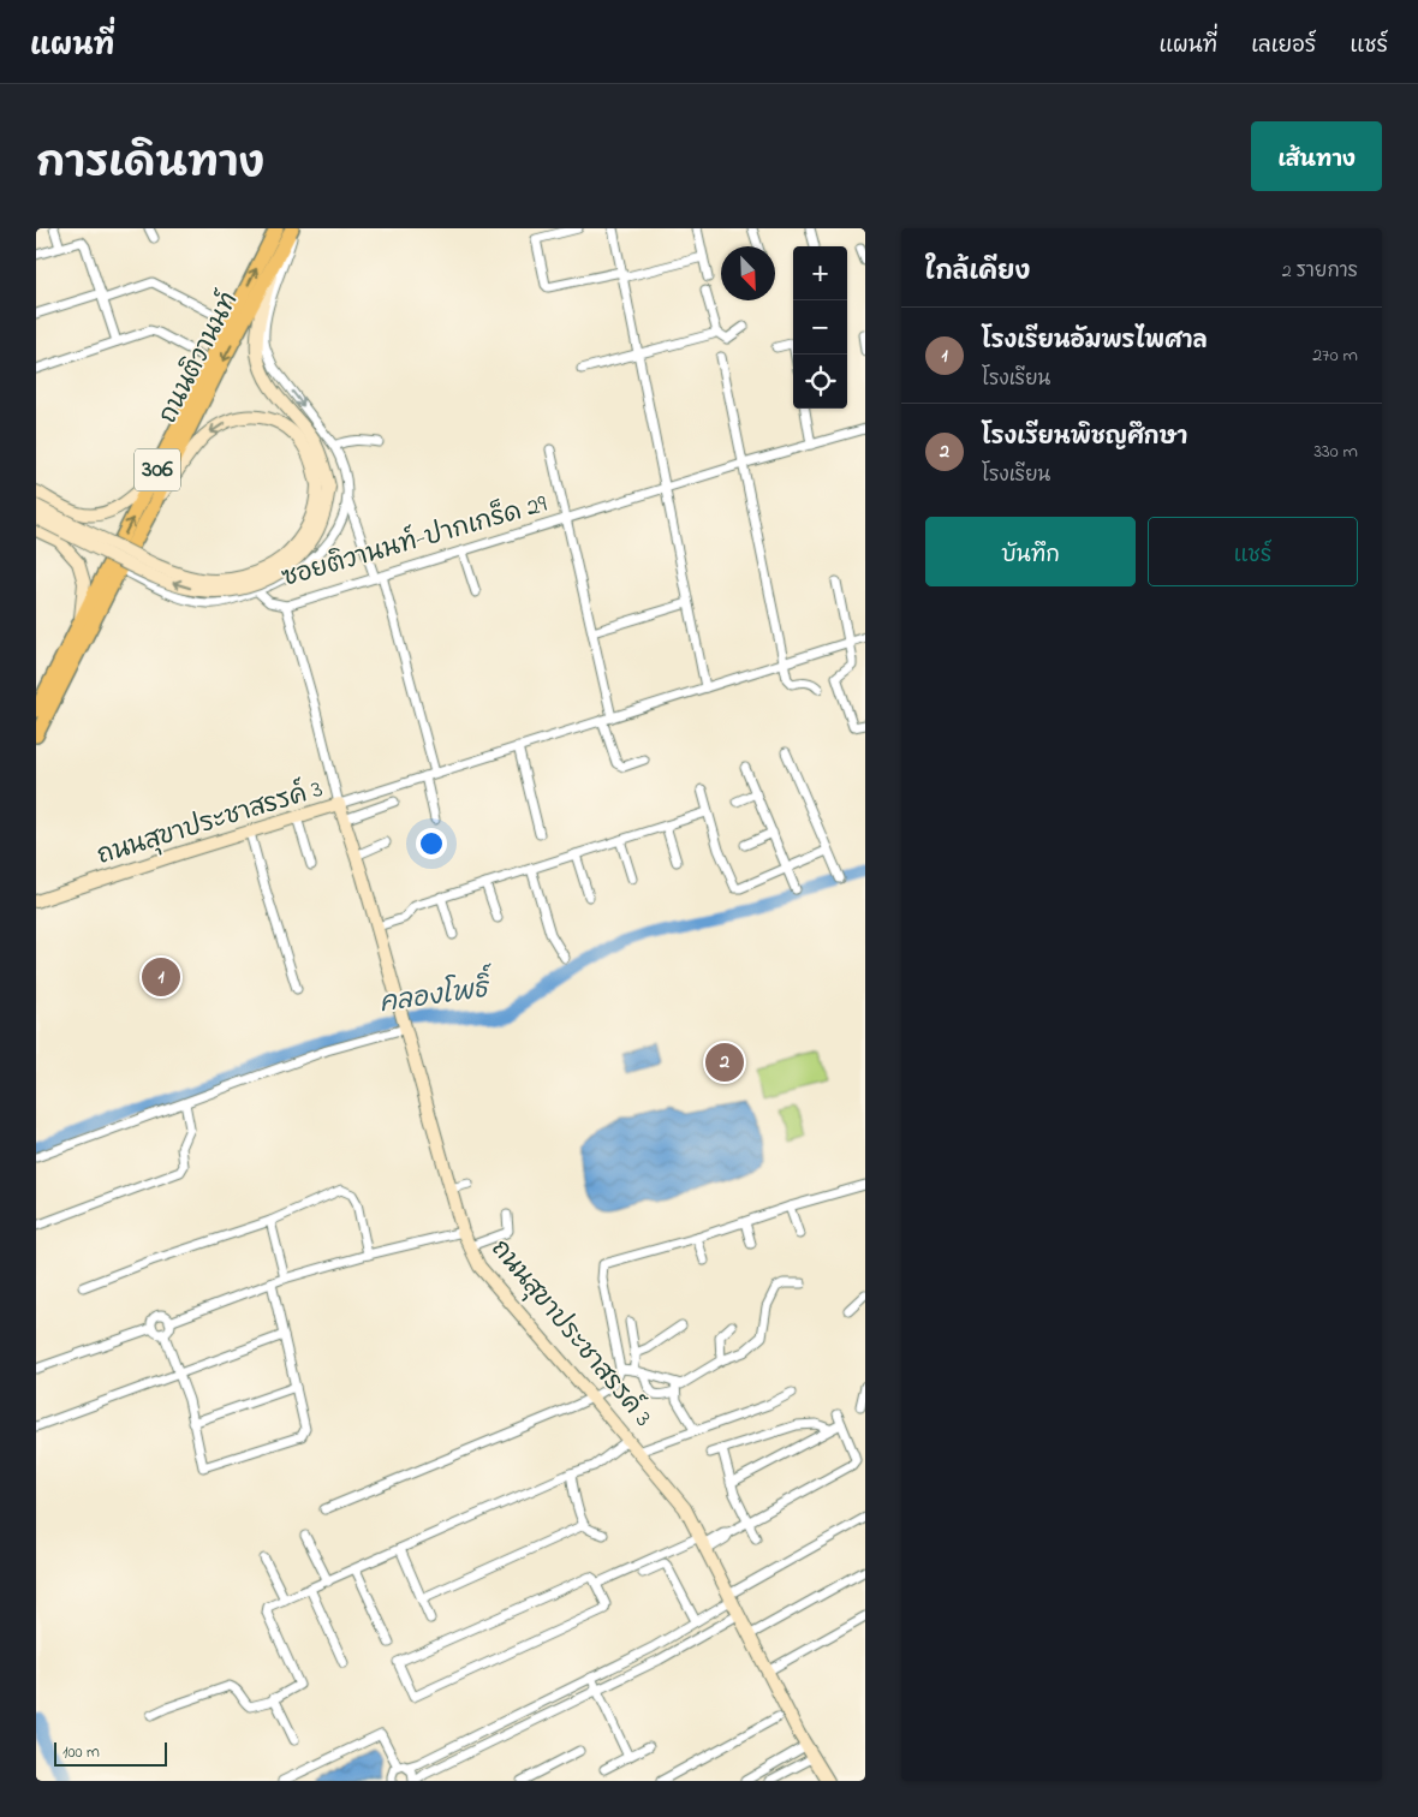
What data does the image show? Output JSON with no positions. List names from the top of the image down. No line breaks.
{"streets":{"main road":["ถนนติวานนท์","306","ถนนสุขาประชาสรรค์ 3"],"street":["ซอยติวานนท์-ปากเกร็ด 29"]},"crossings":[["ถนนติวานนท์","ซอยติวานนท์-ปากเกร็ด 29"]],"water":["คลองโพธิ์"],"scale_bar":"100 m","north":"bottom right","page":{"header":"แผนที่","nav":["แผนที่","เลเยอร์","แชร์"],"title":"การเดินทาง","buttons":["เส้นทาง",["บันทึก","แชร์"]],"heading":["ใกล้เคียง","2 รายการ"],"map_buttons":["+","−"],"list":[{"mark":"1","name":"โรงเรียนอัมพรไพศาล","note":"โรงเรียน","value":"270 m"},{"mark":"2","name":"โรงเรียนพิชญศึกษา","note":"โรงเรียน","value":"330 m"}],"pins":["1","2"],"scale":"100 m"}}
